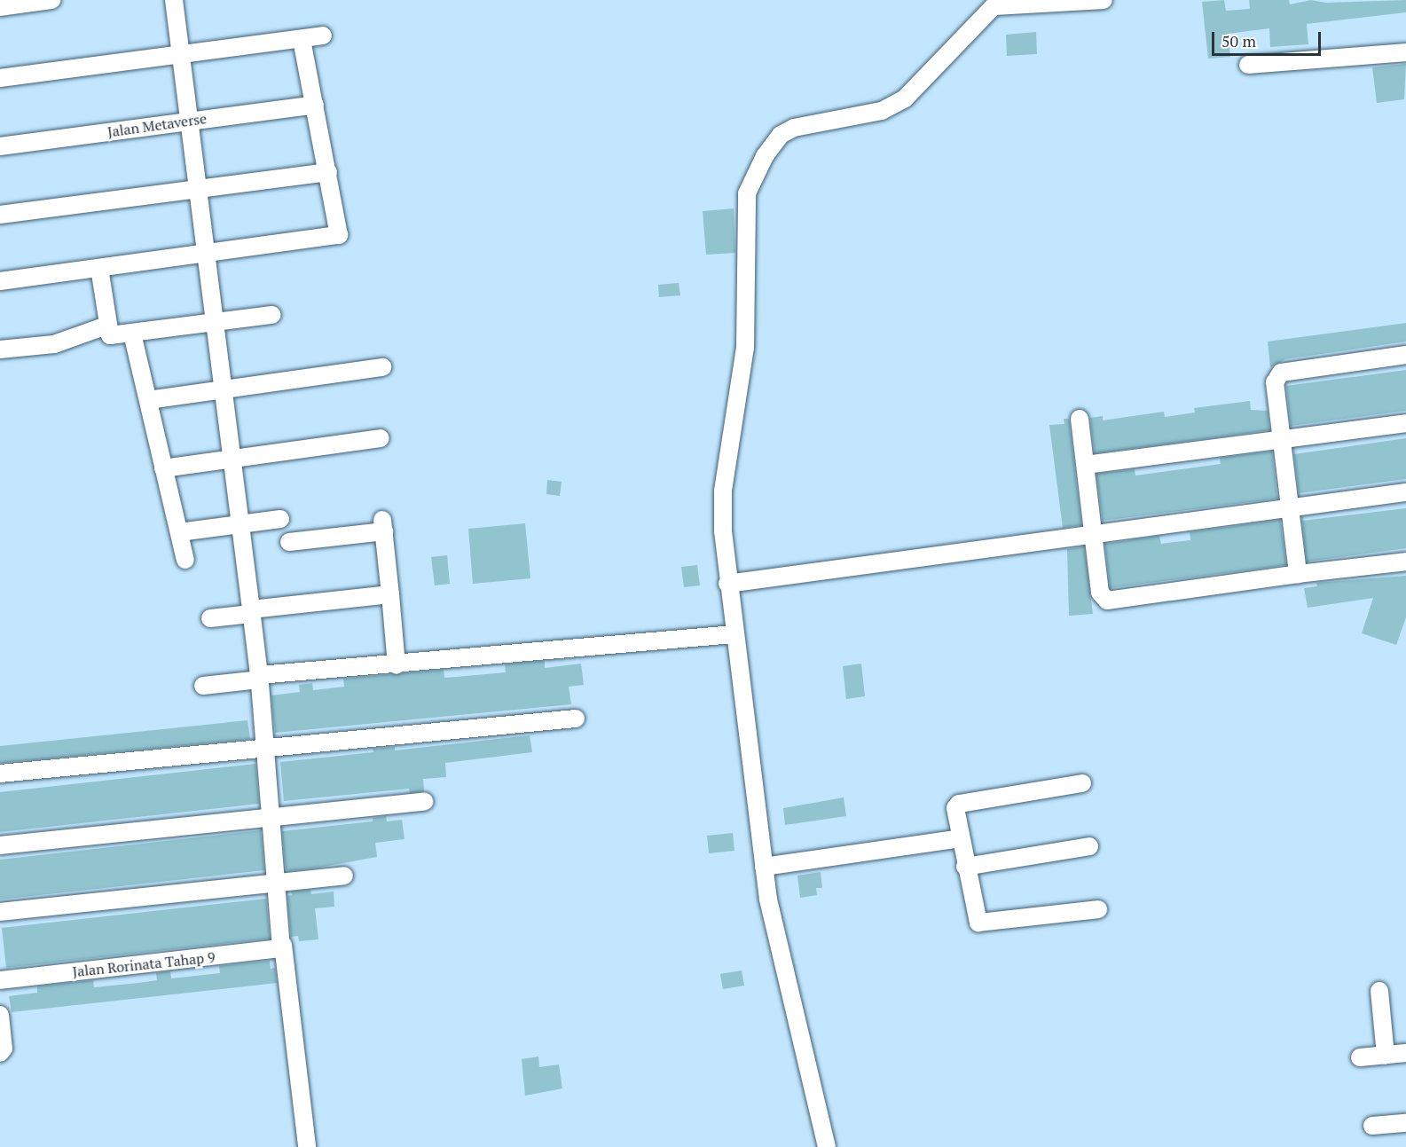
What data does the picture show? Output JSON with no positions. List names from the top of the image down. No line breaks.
{"streets":{"street":["Jalan Metaverse","Jalan Rorinata Tahap 9"]},"scale_bar":"50 m"}
